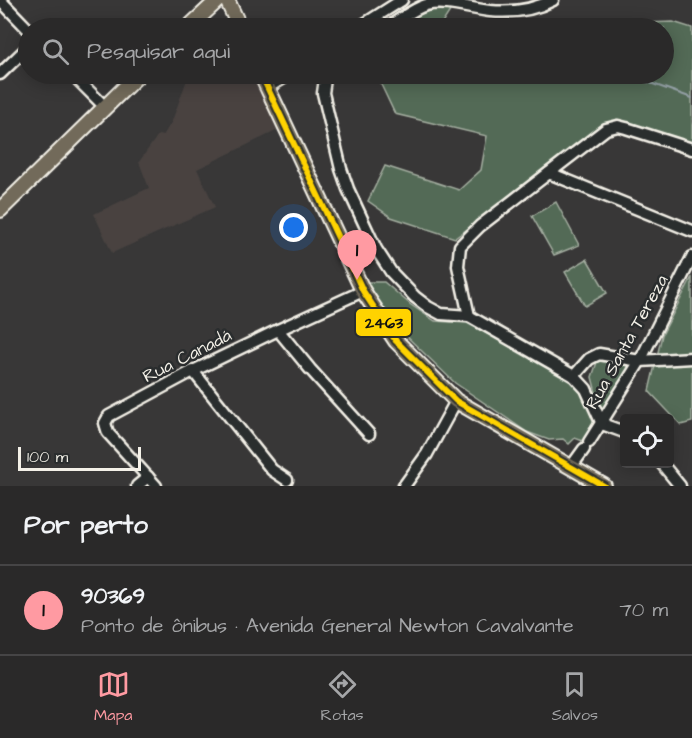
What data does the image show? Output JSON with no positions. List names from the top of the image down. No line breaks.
{"streets":{"street":["Rua Santa Tereza","Rua Canadá"]},"lines":["transit line 2463"],"scale_bar":"100 m","page":{"search":"Pesquisar aqui","pins":"1","scale":"100 m","heading":"Por perto","list":[{"mark":"1","name":"90369","note":"Ponto de ônibus · Avenida General Newton Cavalvante","value":"70 m"}],"nav":["Mapa","Rotas","Salvos"]}}
